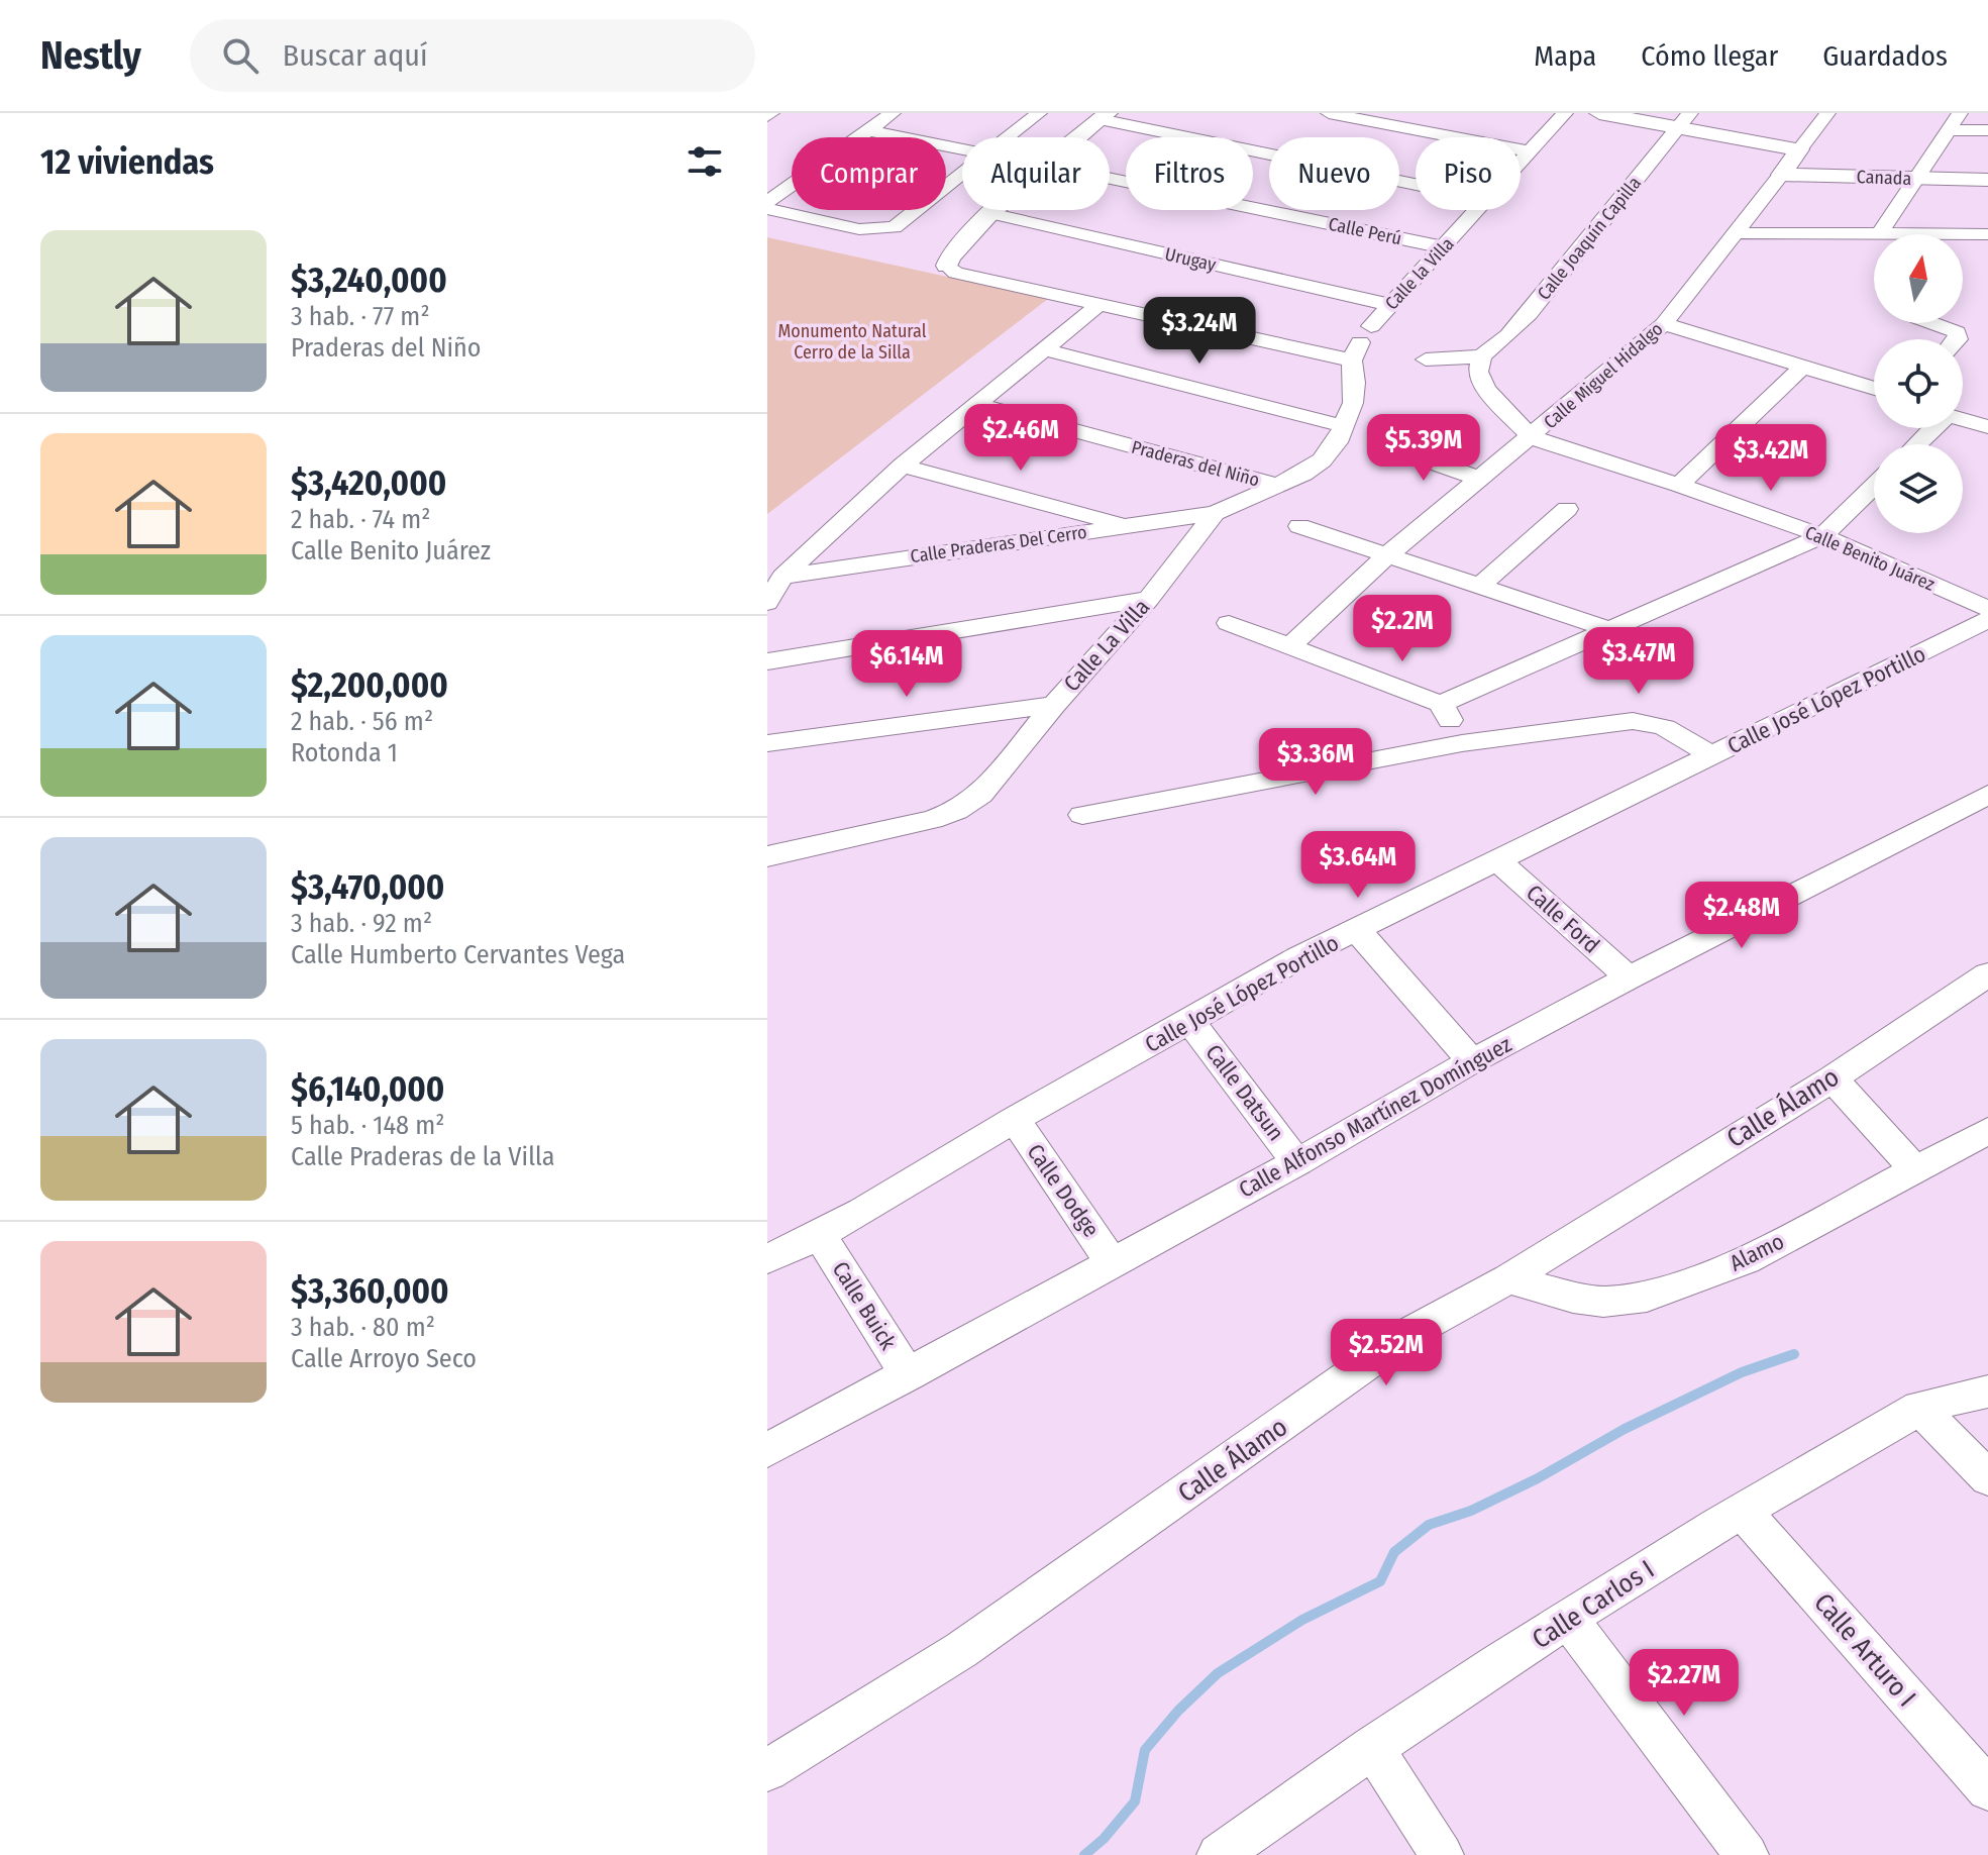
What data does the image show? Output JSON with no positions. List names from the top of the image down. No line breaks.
{"streets":{"street":["Canada","Calle Perú","Calle Joaquín Capilla","Urugay","Calle la Villa","Calle Miguel Hidalgo","Praderas del Niño","Calle Praderas Del Cerro","Calle Benito Juárez","Calle La Villa","Calle José López Portillo","Calle Ford","Calle Datsun","Calle Álamo","Calle Alfonso Martínez Domínguez","Calle Dodge","Alamo","Calle Buick","Calle Carlos I","Calle Arturo I"]},"crossings":[["Canada","Calle Miguel Hidalgo"],["Calle Perú","Calle la Villa"],["Calle Joaquín Capilla","Calle Benito Juárez"],["Urugay","Calle la Villa"],["Calle la Villa","Calle La Villa"],["Calle Miguel Hidalgo","Calle Benito Juárez"],["Praderas del Niño","Calle La Villa"],["Calle Praderas Del Cerro","Calle La Villa"],["Calle José López Portillo","Calle Ford"],["Calle José López Portillo","Calle Datsun"],["Calle José López Portillo","Calle Dodge"],["Calle José López Portillo","Calle Buick"],["Calle Ford","Calle Alfonso Martínez Domínguez"],["Calle Datsun","Calle Alfonso Martínez Domínguez"],["Calle Álamo","Alamo"],["Calle Alfonso Martínez Domínguez","Calle Dodge"],["Calle Alfonso Martínez Domínguez","Calle Buick"],["Calle Carlos I","Calle Arturo I"]],"parks":["Monumento Natural Cerro de la Silla"],"north":"top","page":{"header":"Nestly","search":"Buscar aquí","nav":["Mapa","Cómo llegar","Guardados"],"heading":"12 viviendas","chip":["Comprar","Alquilar","Filtros","Nuevo","Piso"],"list":[{"name":"$3,240,000","note":"3 hab. · 77 m² · Praderas del Niño"},{"name":"$3,420,000","note":"2 hab. · 74 m² · Calle Benito Juárez"},{"name":"$2,200,000","note":"2 hab. · 56 m² · Rotonda 1"},{"name":"$3,470,000","note":"3 hab. · 92 m² · Calle Humberto Cervantes Vega"},{"name":"$6,140,000","note":"5 hab. · 148 m² · Calle Praderas de la Villa"},{"name":"$3,360,000","note":"3 hab. · 80 m² · Calle Arroyo Seco"}],"price":["$3.24M","$2.46M","$5.39M","$3.42M","$2.2M","$3.47M","$6.14M","$3.36M","$3.64M","$2.48M","$2.52M","$2.27M"]}}
